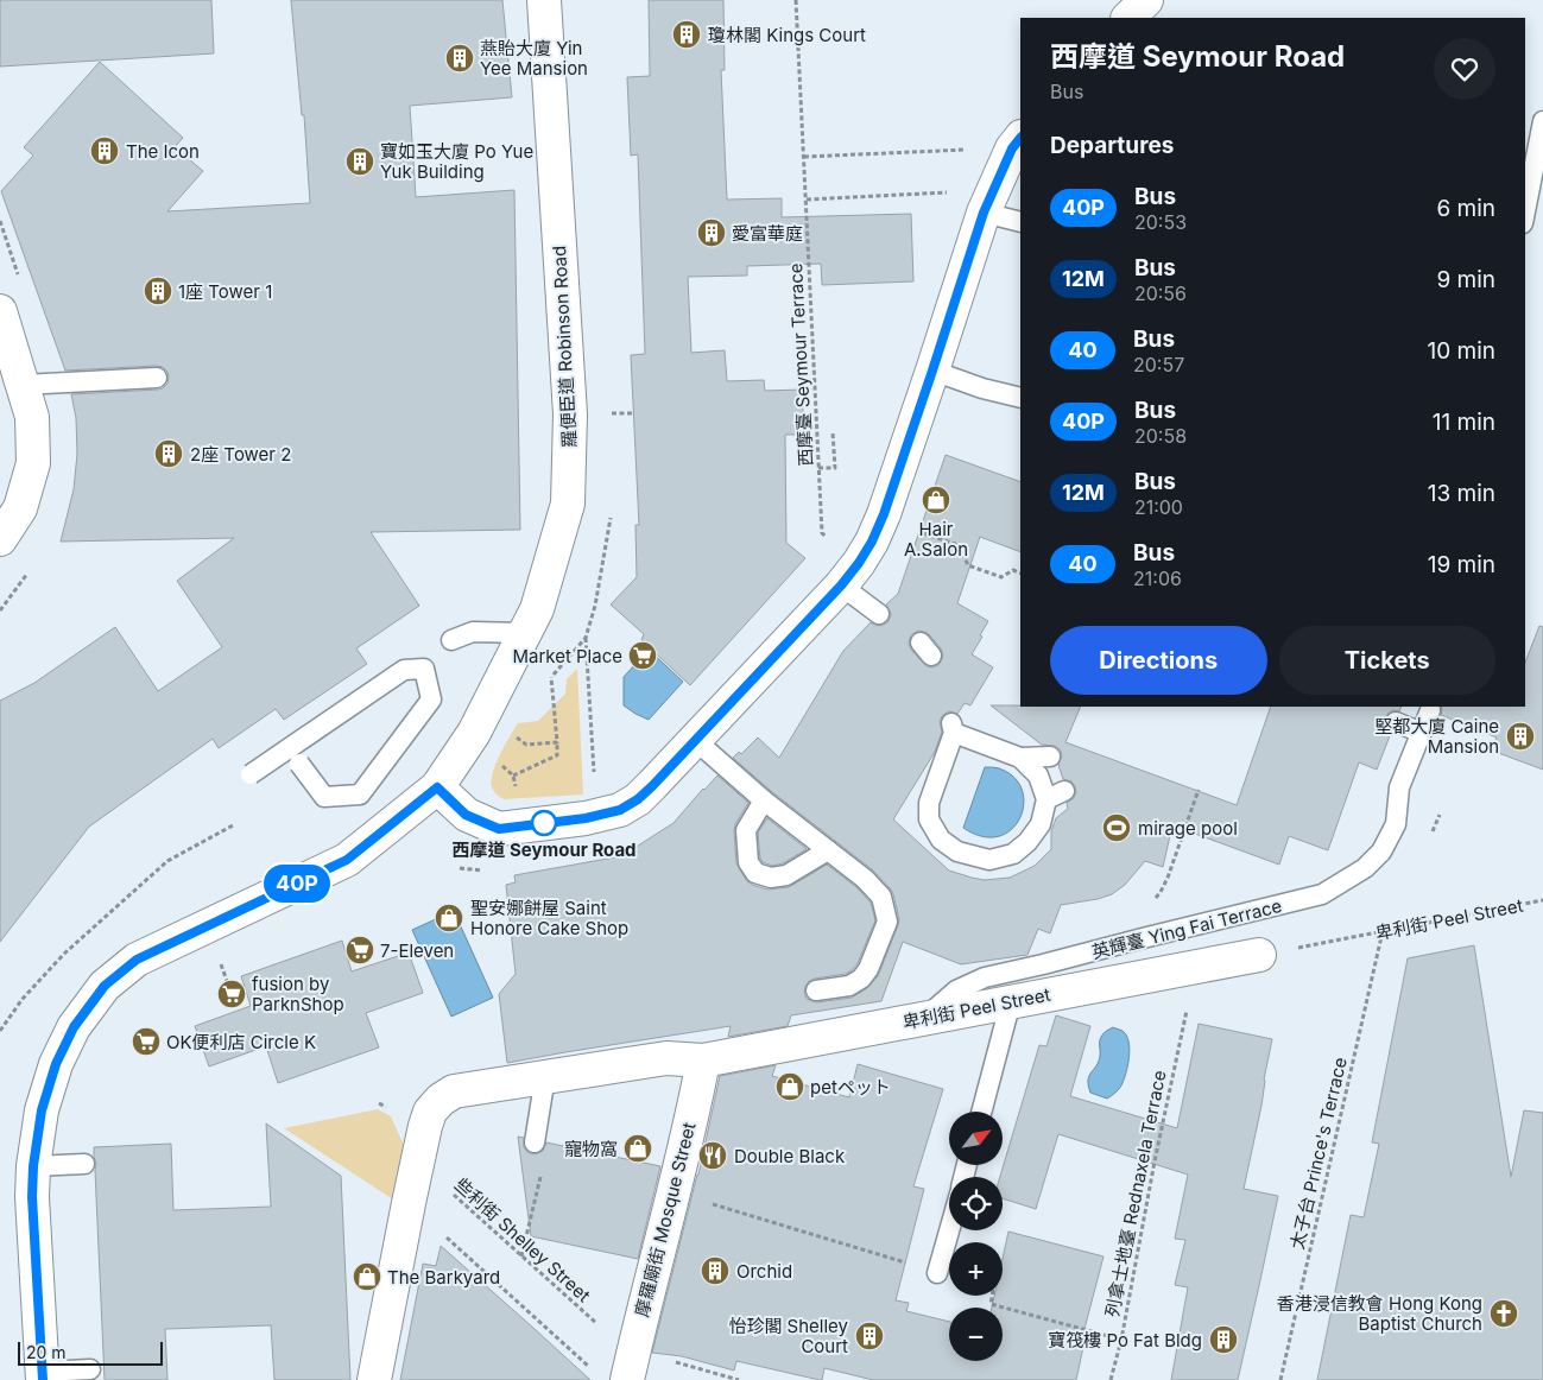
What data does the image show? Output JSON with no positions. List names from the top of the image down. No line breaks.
{"streets":{"street":["羅便臣道 Robinson Road","卑利街 Peel Street","摩羅廟街 Mosque Street"],"lane":["英輝臺 Ying Fai Terrace"],"path":["西摩臺 Seymour Terrace","太子台 Prince's Terrace","列拿士地臺 Rednaxela Terrace","些利街 Shelley Street"]},"crossings":[["卑利街 Peel Street","英輝臺 Ying Fai Terrace"],["卑利街 Peel Street","太子台 Prince's Terrace"],["卑利街 Peel Street","摩羅廟街 Mosque Street"],["卑利街 Peel Street","些利街 Shelley Street"]],"places":{"building":["瓊林閣 Kings Court","燕貽大廈 Yin Yee Mansion","The Icon","寶如玉大廈 Po Yue Yuk Building","愛富華庭","1座 Tower 1","2座 Tower 2","堅都大廈 Caine Mansion","Orchid","怡珍閣 Shelley Court","寶筏樓 Po Fat Bldg"],"shop":["Hair A.Salon","聖安娜餅屋 Saint Honore Cake Shop","petペット","寵物窩","The Barkyard"],"supermarket":["Market Place","7-Eleven","fusion by ParknShop","OK便利店 Circle K"],"other":["西摩道 Seymour Road"],"sports":["mirage pool"],"restaurant":["Double Black"],"church":["香港浸信教會 Hong Kong Baptist Church"]},"lines":["bus line 40P"],"scale_bar":"20 m","north":"top right","page":{"on_map":"40P","heading":[["西摩道 Seymour Road","Bus"],"Departures"],"list":[{"mark":"40P","name":"Bus","note":"20:53","value":"6 min"},{"mark":"12M","name":"Bus","note":"20:56","value":"9 min"},{"mark":"40","name":"Bus","note":"20:57","value":"10 min"},{"mark":"40P","name":"Bus","note":"20:58","value":"11 min"},{"mark":"12M","name":"Bus","note":"21:00","value":"13 min"},{"mark":"40","name":"Bus","note":"21:06","value":"19 min"}],"buttons":["Directions","Tickets"],"map_buttons":["+","−"],"scale":"20 m"}}
